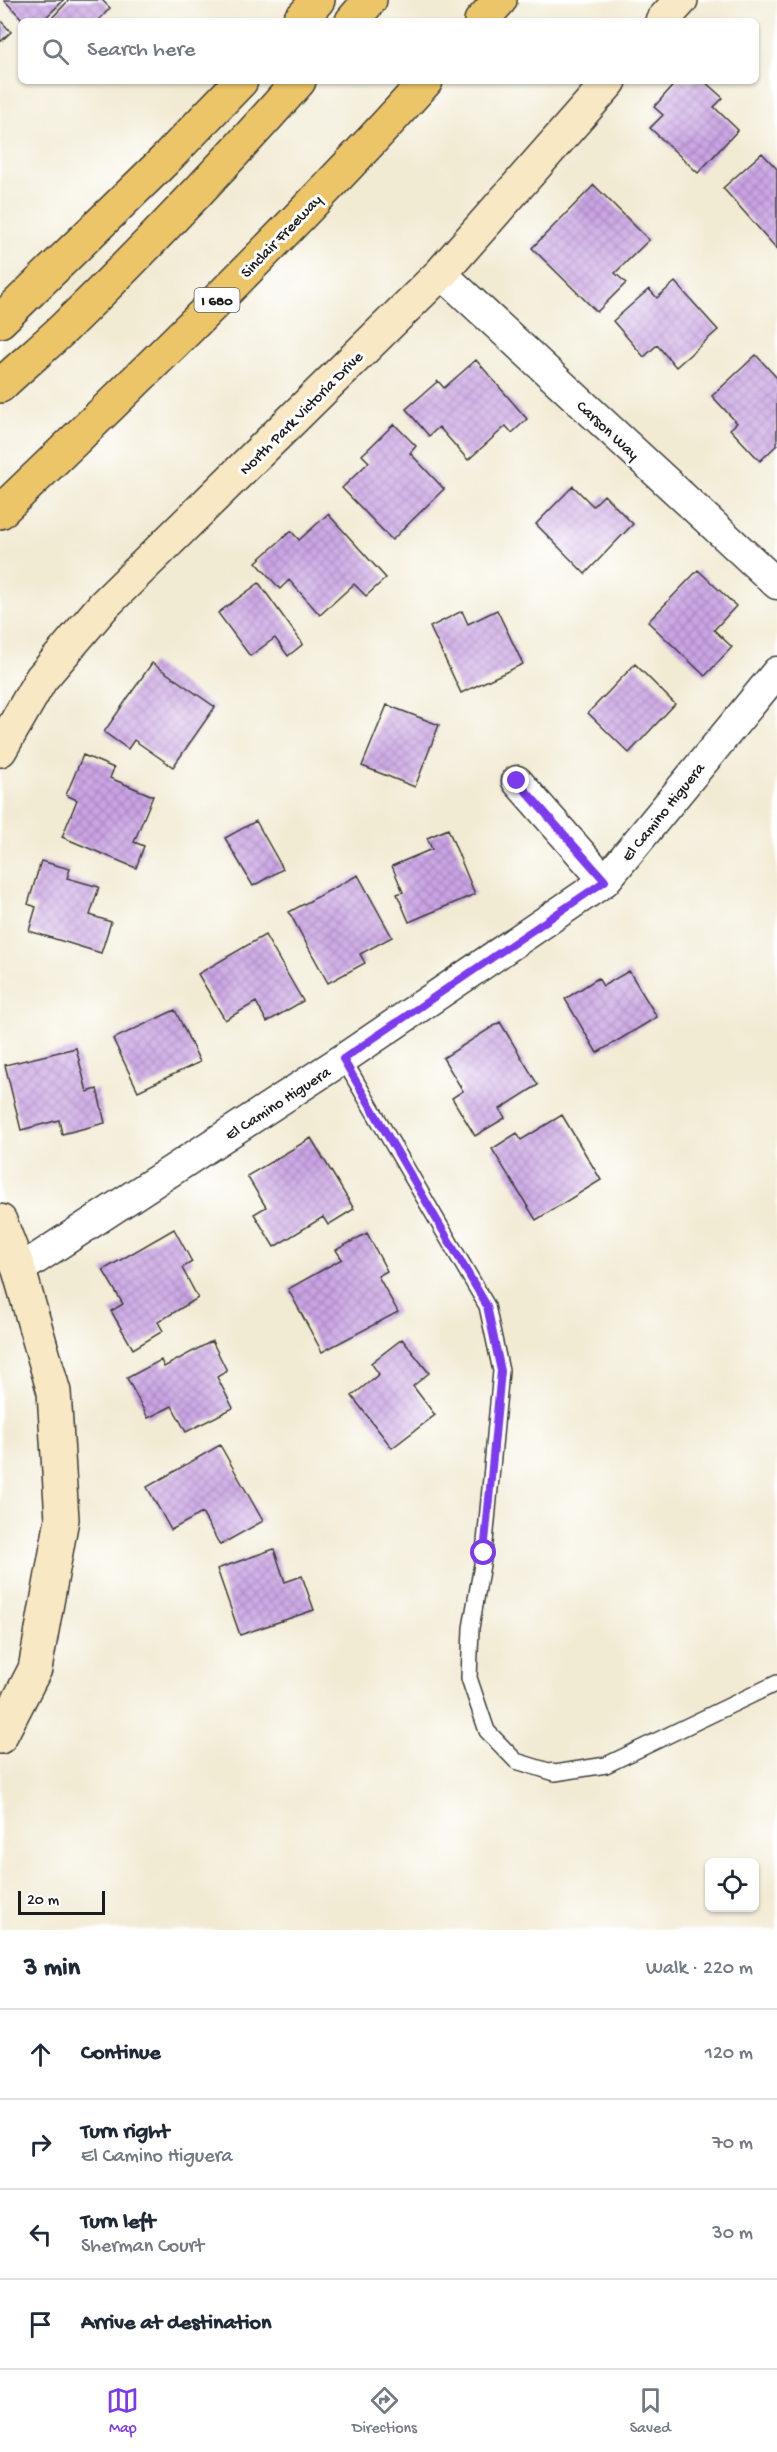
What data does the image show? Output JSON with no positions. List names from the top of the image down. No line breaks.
{"streets":{"highway":["Sinclair Freeway","I 680"],"street":["North Park Victoria Drive","Carson Way","El Camino Higuera"]},"crossings":[["North Park Victoria Drive","Carson Way"]],"scale_bar":"20 m","page":{"search":"Search here","scale":"20 m","heading":["3 min","Walk · 220 m"],"list":[["Continue","120 m"],["Turn right","El Camino Higuera","70 m"],["Turn left","Sherman Court","30 m"],"Arrive at destination"],"nav":["Map","Directions","Saved"]}}
